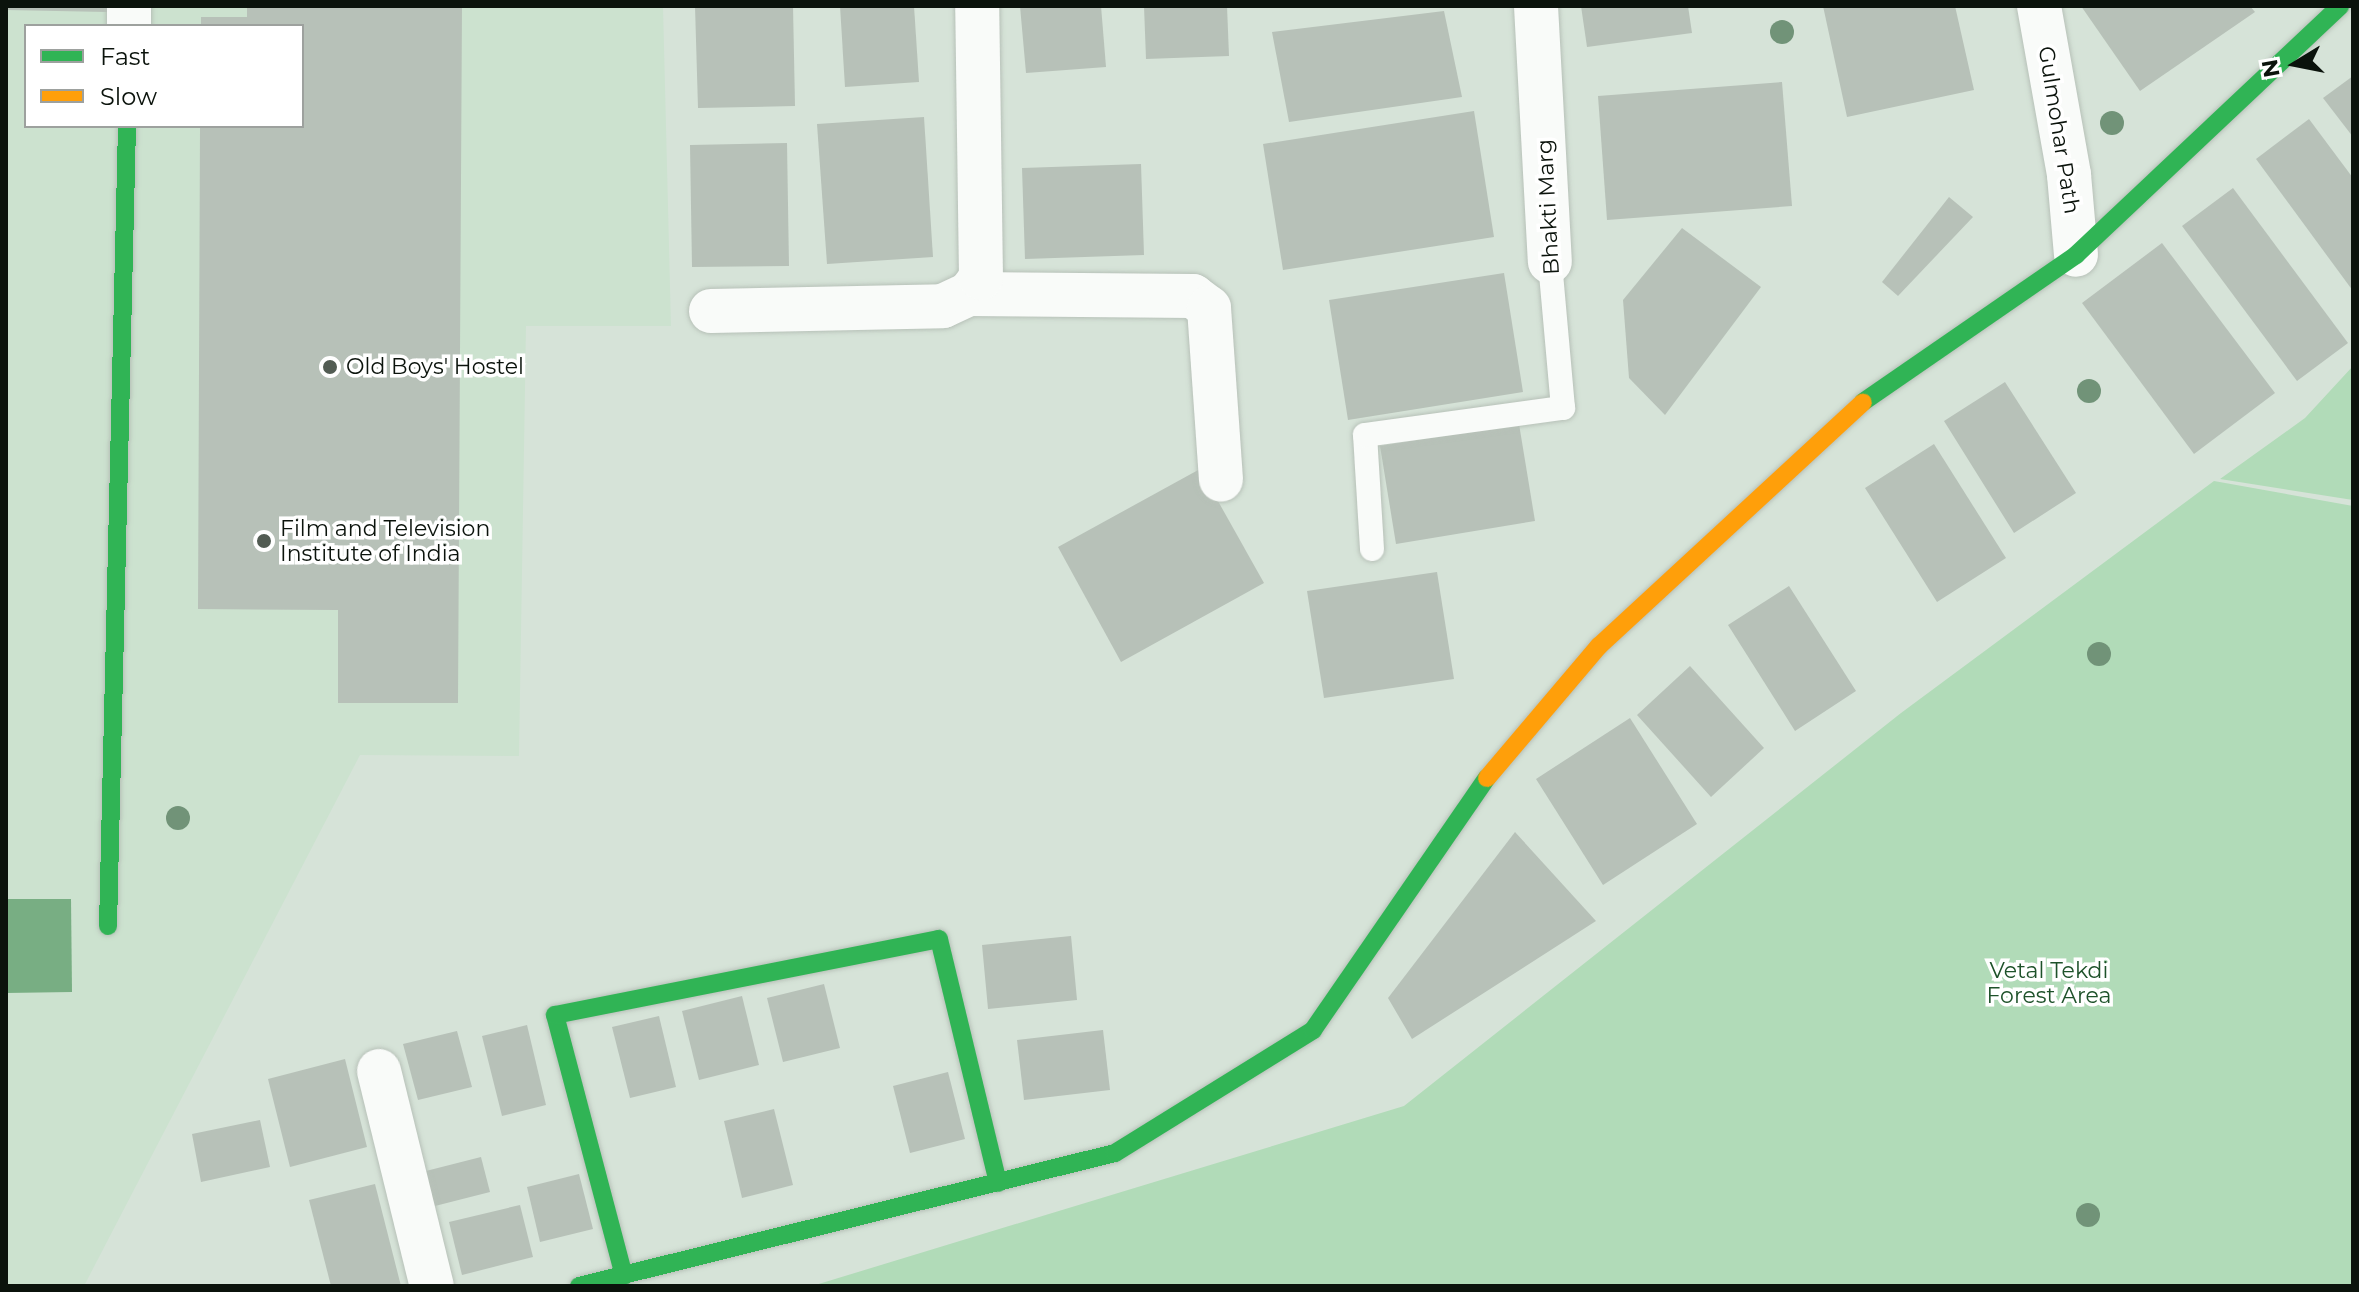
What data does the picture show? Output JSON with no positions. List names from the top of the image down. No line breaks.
{"streets":{"street":["Gulmohar Path","Bhakti Marg"]},"parks":["Vetal Tekdi Forest Area"],"places":["Old Boys' Hostel","Film and Television Institute of India"],"legend":["Fast","Slow"],"north":"left"}
